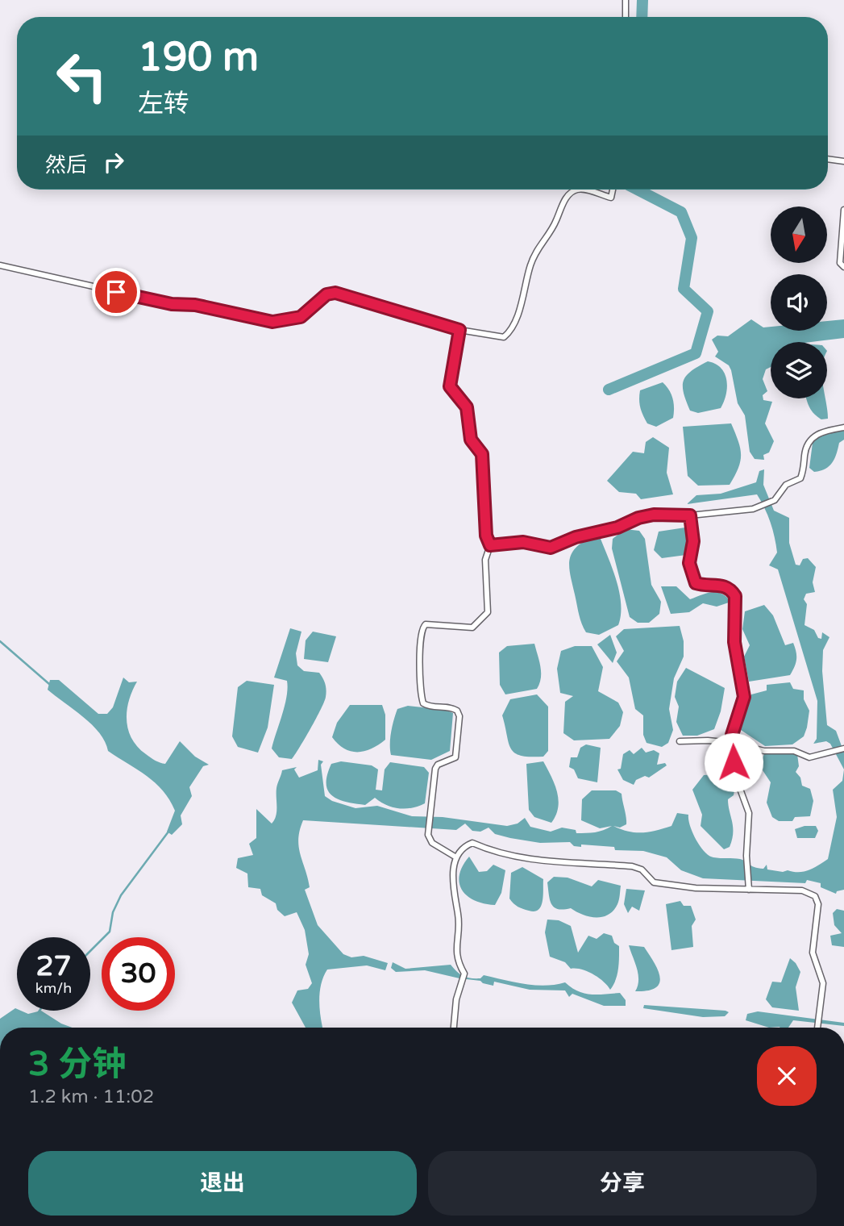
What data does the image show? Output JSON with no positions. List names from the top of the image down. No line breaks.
{"north":"bottom","page":{"turn":["190 m","左转"],"then":"然后","speed":"27 km/h","limit":"30","heading":["3 分钟","1.2 km · 11:02"],"buttons":["退出","分享"]}}
